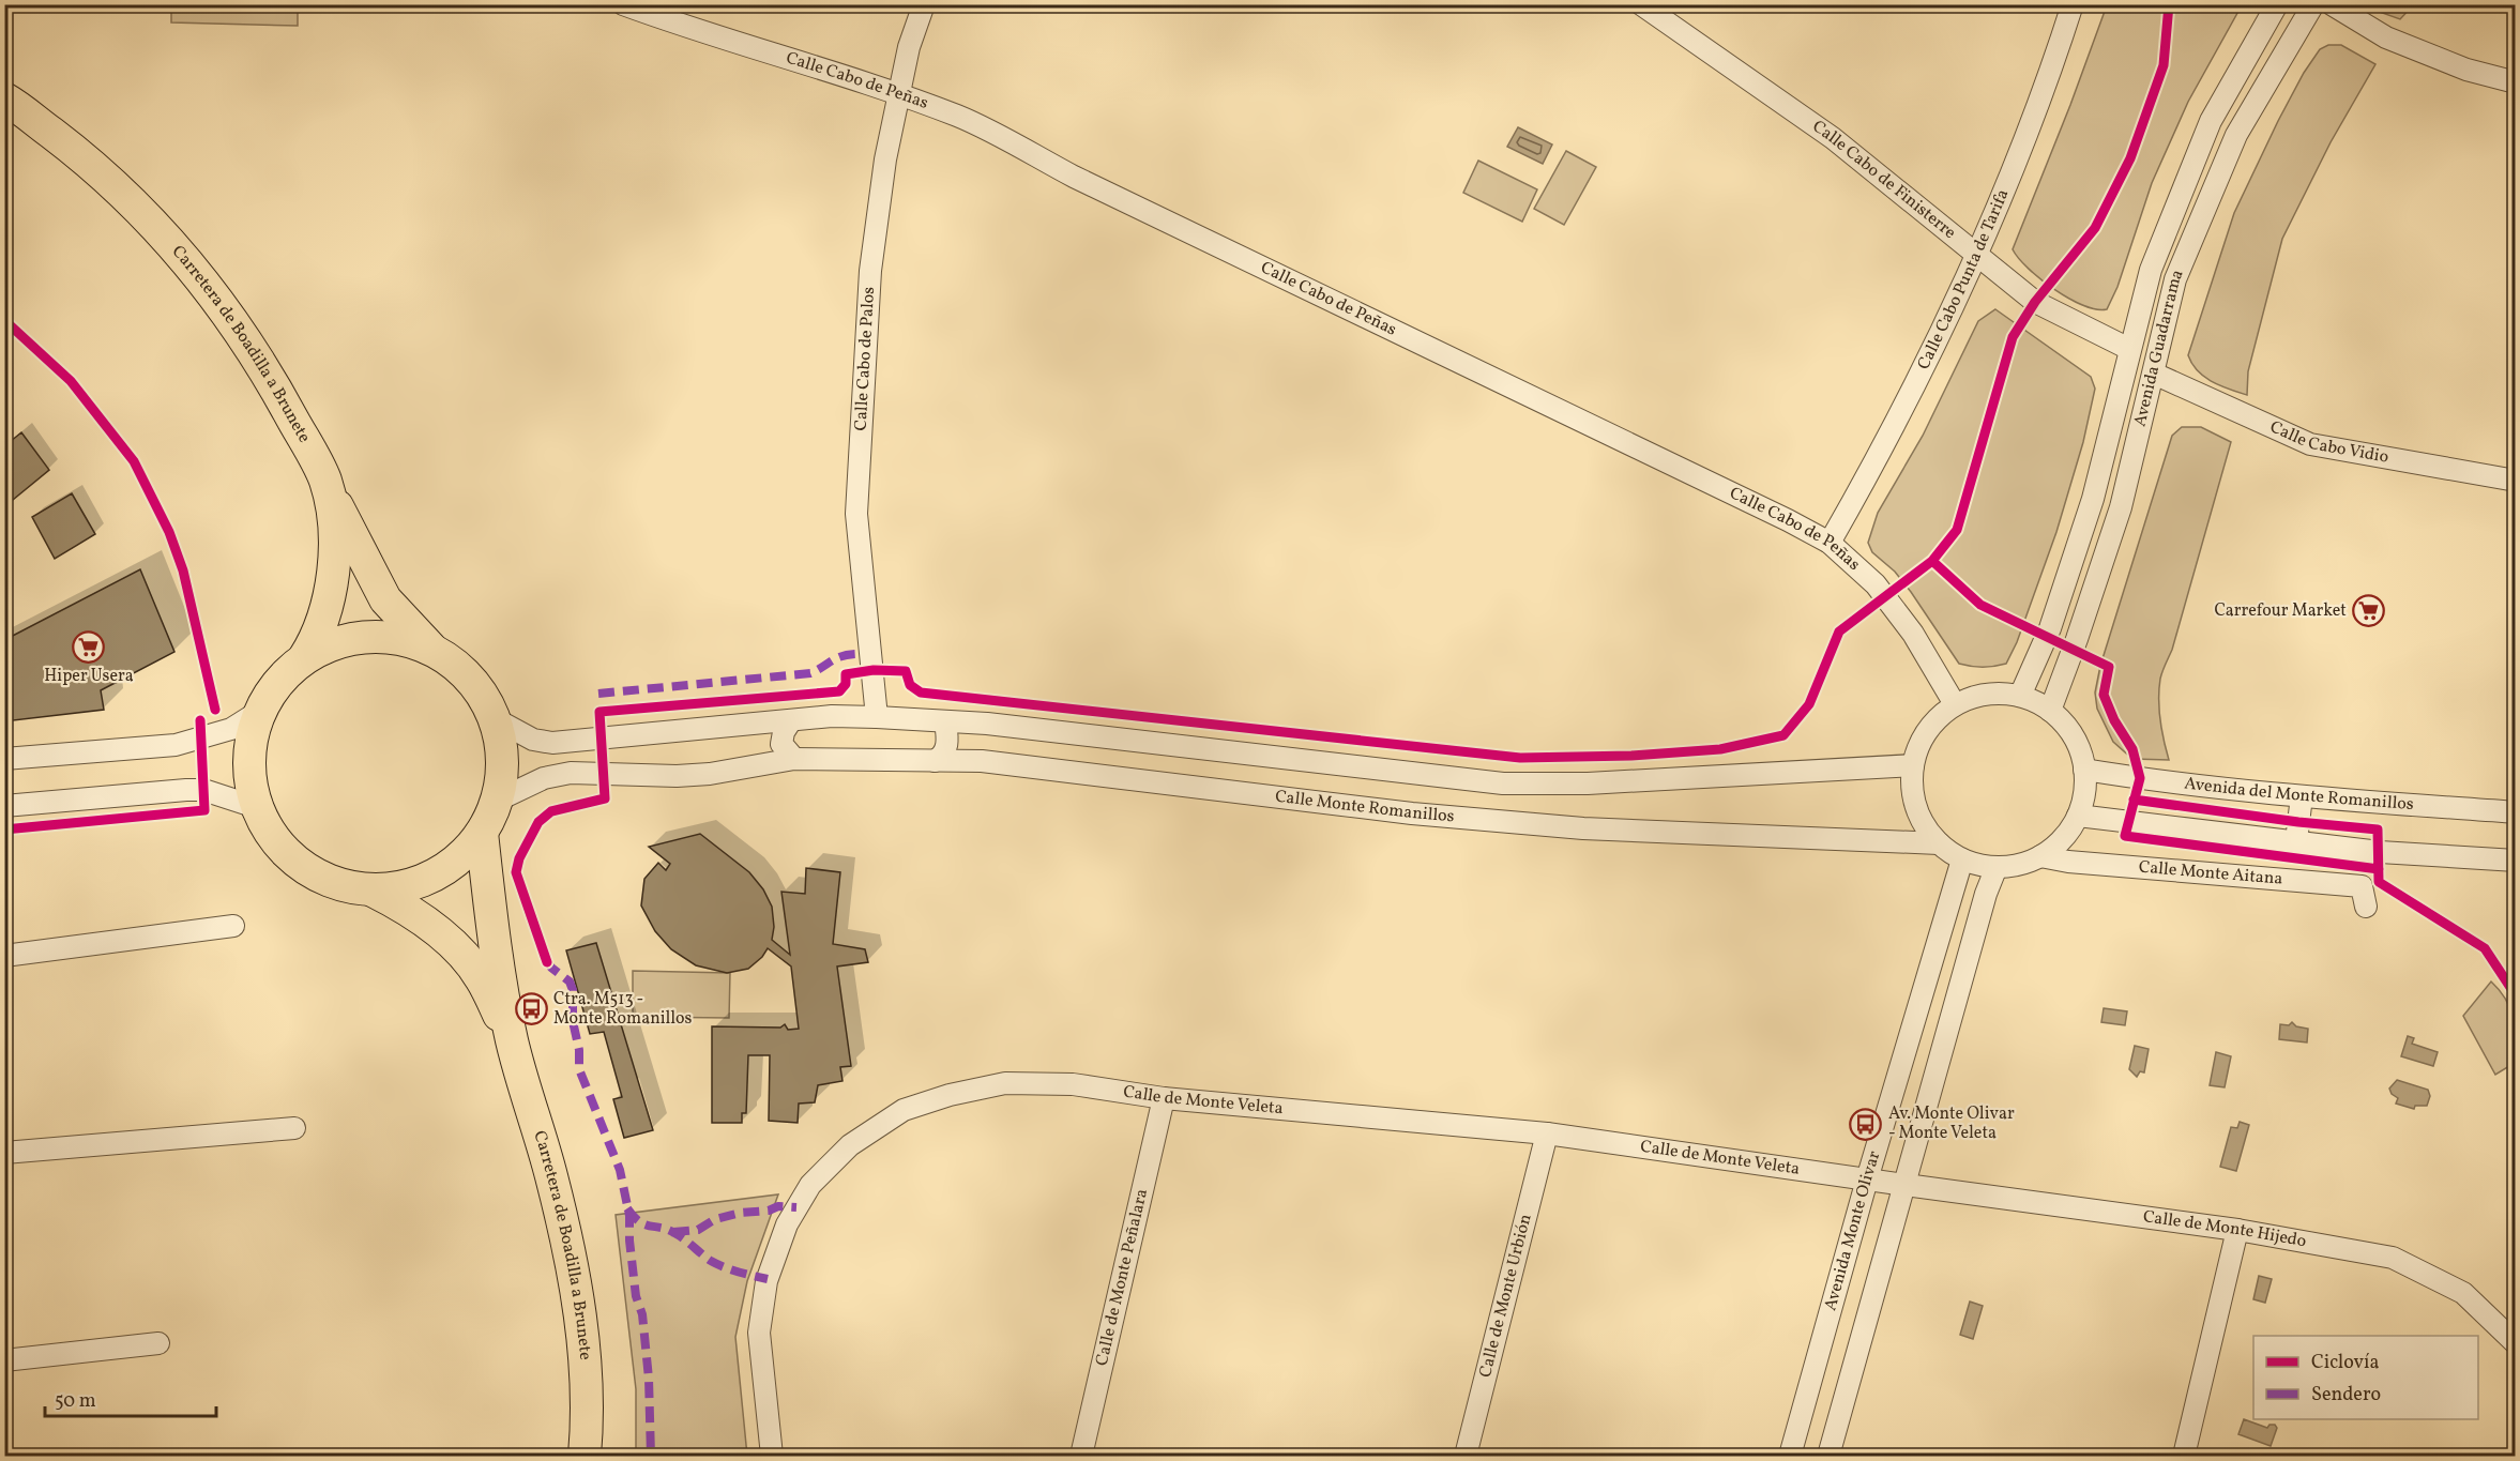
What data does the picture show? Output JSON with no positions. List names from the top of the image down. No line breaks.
{"streets":{"main road":["Carretera de Boadilla a Brunete"],"street":["Calle Cabo de Peñas","Calle Cabo de Finisterre","Calle Cabo Punta de Tarifa","Avenida Guadarrama","Calle Cabo de Palos","Calle Cabo Vidio","Avenida del Monte Romanillos","Calle Monte Romanillos","Calle Monte Aitana","Calle de Monte Veleta","Calle de Monte Hijedo","Avenida Monte Olivar","Calle de Monte Peñalara","Calle de Monte Urbión"]},"crossings":[["Calle Cabo de Peñas","Calle Cabo Punta de Tarifa"],["Calle Cabo de Peñas","Avenida Guadarrama"],["Calle Cabo de Peñas","Calle Cabo de Palos"],["Calle Cabo de Peñas","Avenida del Monte Romanillos"],["Calle Cabo de Peñas","Calle Monte Romanillos"],["Calle Cabo de Peñas","Calle Monte Aitana"],["Calle Cabo de Peñas","Avenida Monte Olivar"],["Calle Cabo de Finisterre","Calle Cabo Punta de Tarifa"],["Calle Cabo de Finisterre","Avenida Guadarrama"],["Avenida Guadarrama","Calle Cabo Vidio"],["Avenida Guadarrama","Avenida del Monte Romanillos"],["Avenida Guadarrama","Calle Monte Romanillos"],["Avenida Guadarrama","Calle Monte Aitana"],["Avenida Guadarrama","Avenida Monte Olivar"],["Avenida del Monte Romanillos","Calle Monte Romanillos"],["Avenida del Monte Romanillos","Calle Monte Aitana"],["Avenida del Monte Romanillos","Avenida Monte Olivar"],["Calle Monte Romanillos","Calle Monte Aitana"],["Calle Monte Romanillos","Avenida Monte Olivar"],["Calle Monte Aitana","Avenida Monte Olivar"],["Calle de Monte Veleta","Calle de Monte Hijedo"],["Calle de Monte Veleta","Avenida Monte Olivar"],["Calle de Monte Veleta","Calle de Monte Peñalara"],["Calle de Monte Veleta","Calle de Monte Urbión"],["Calle de Monte Hijedo","Avenida Monte Olivar"]],"places":{"supermarket":["Carrefour Market","Hiper Usera"],"bus stop":["Ctra. M513 - Monte Romanillos","Av. Monte Olivar - Monte Veleta"]},"legend":["Ciclovía","Sendero"],"scale_bar":"50 m"}
